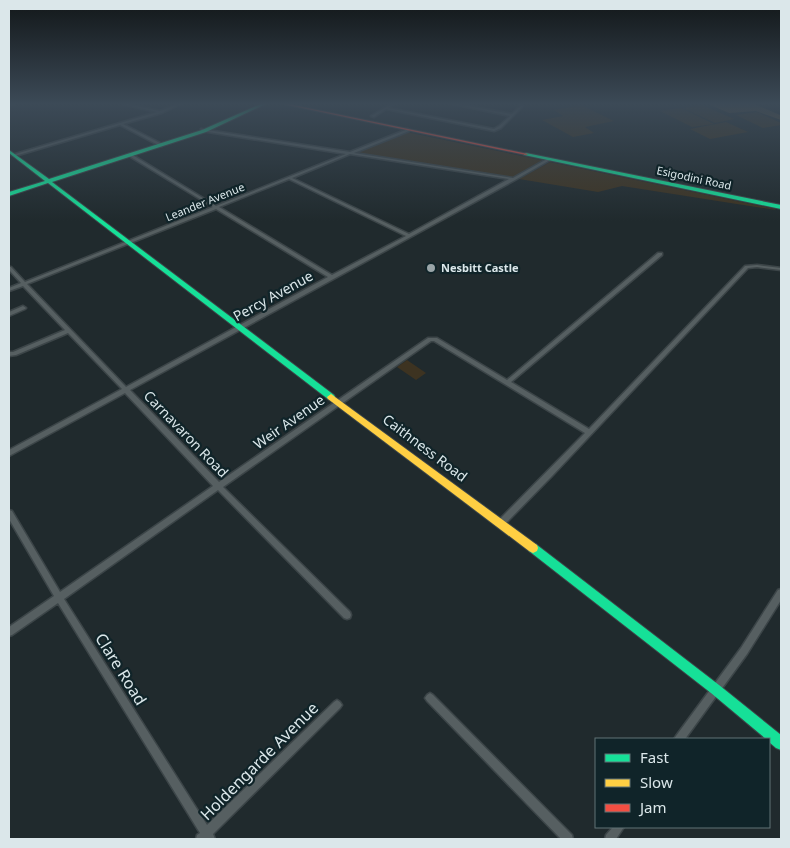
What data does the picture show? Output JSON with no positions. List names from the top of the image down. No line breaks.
{"streets":{"main road":["Esigodini Road","Caithness Road"],"street":["Leander Avenue","Percy Avenue","Weir Avenue","Carnavaron Road","Clare Road","Holdengarde Avenue"]},"crossings":[["Esigodini Road","Percy Avenue"],["Leander Avenue","Carnavaron Road"],["Leander Avenue","Caithness Road"],["Percy Avenue","Carnavaron Road"],["Percy Avenue","Caithness Road"],["Weir Avenue","Carnavaron Road"],["Weir Avenue","Caithness Road"],["Weir Avenue","Clare Road"],["Clare Road","Holdengarde Avenue"]],"places":["Nesbitt Castle"],"legend":["Fast","Slow","Jam"]}
